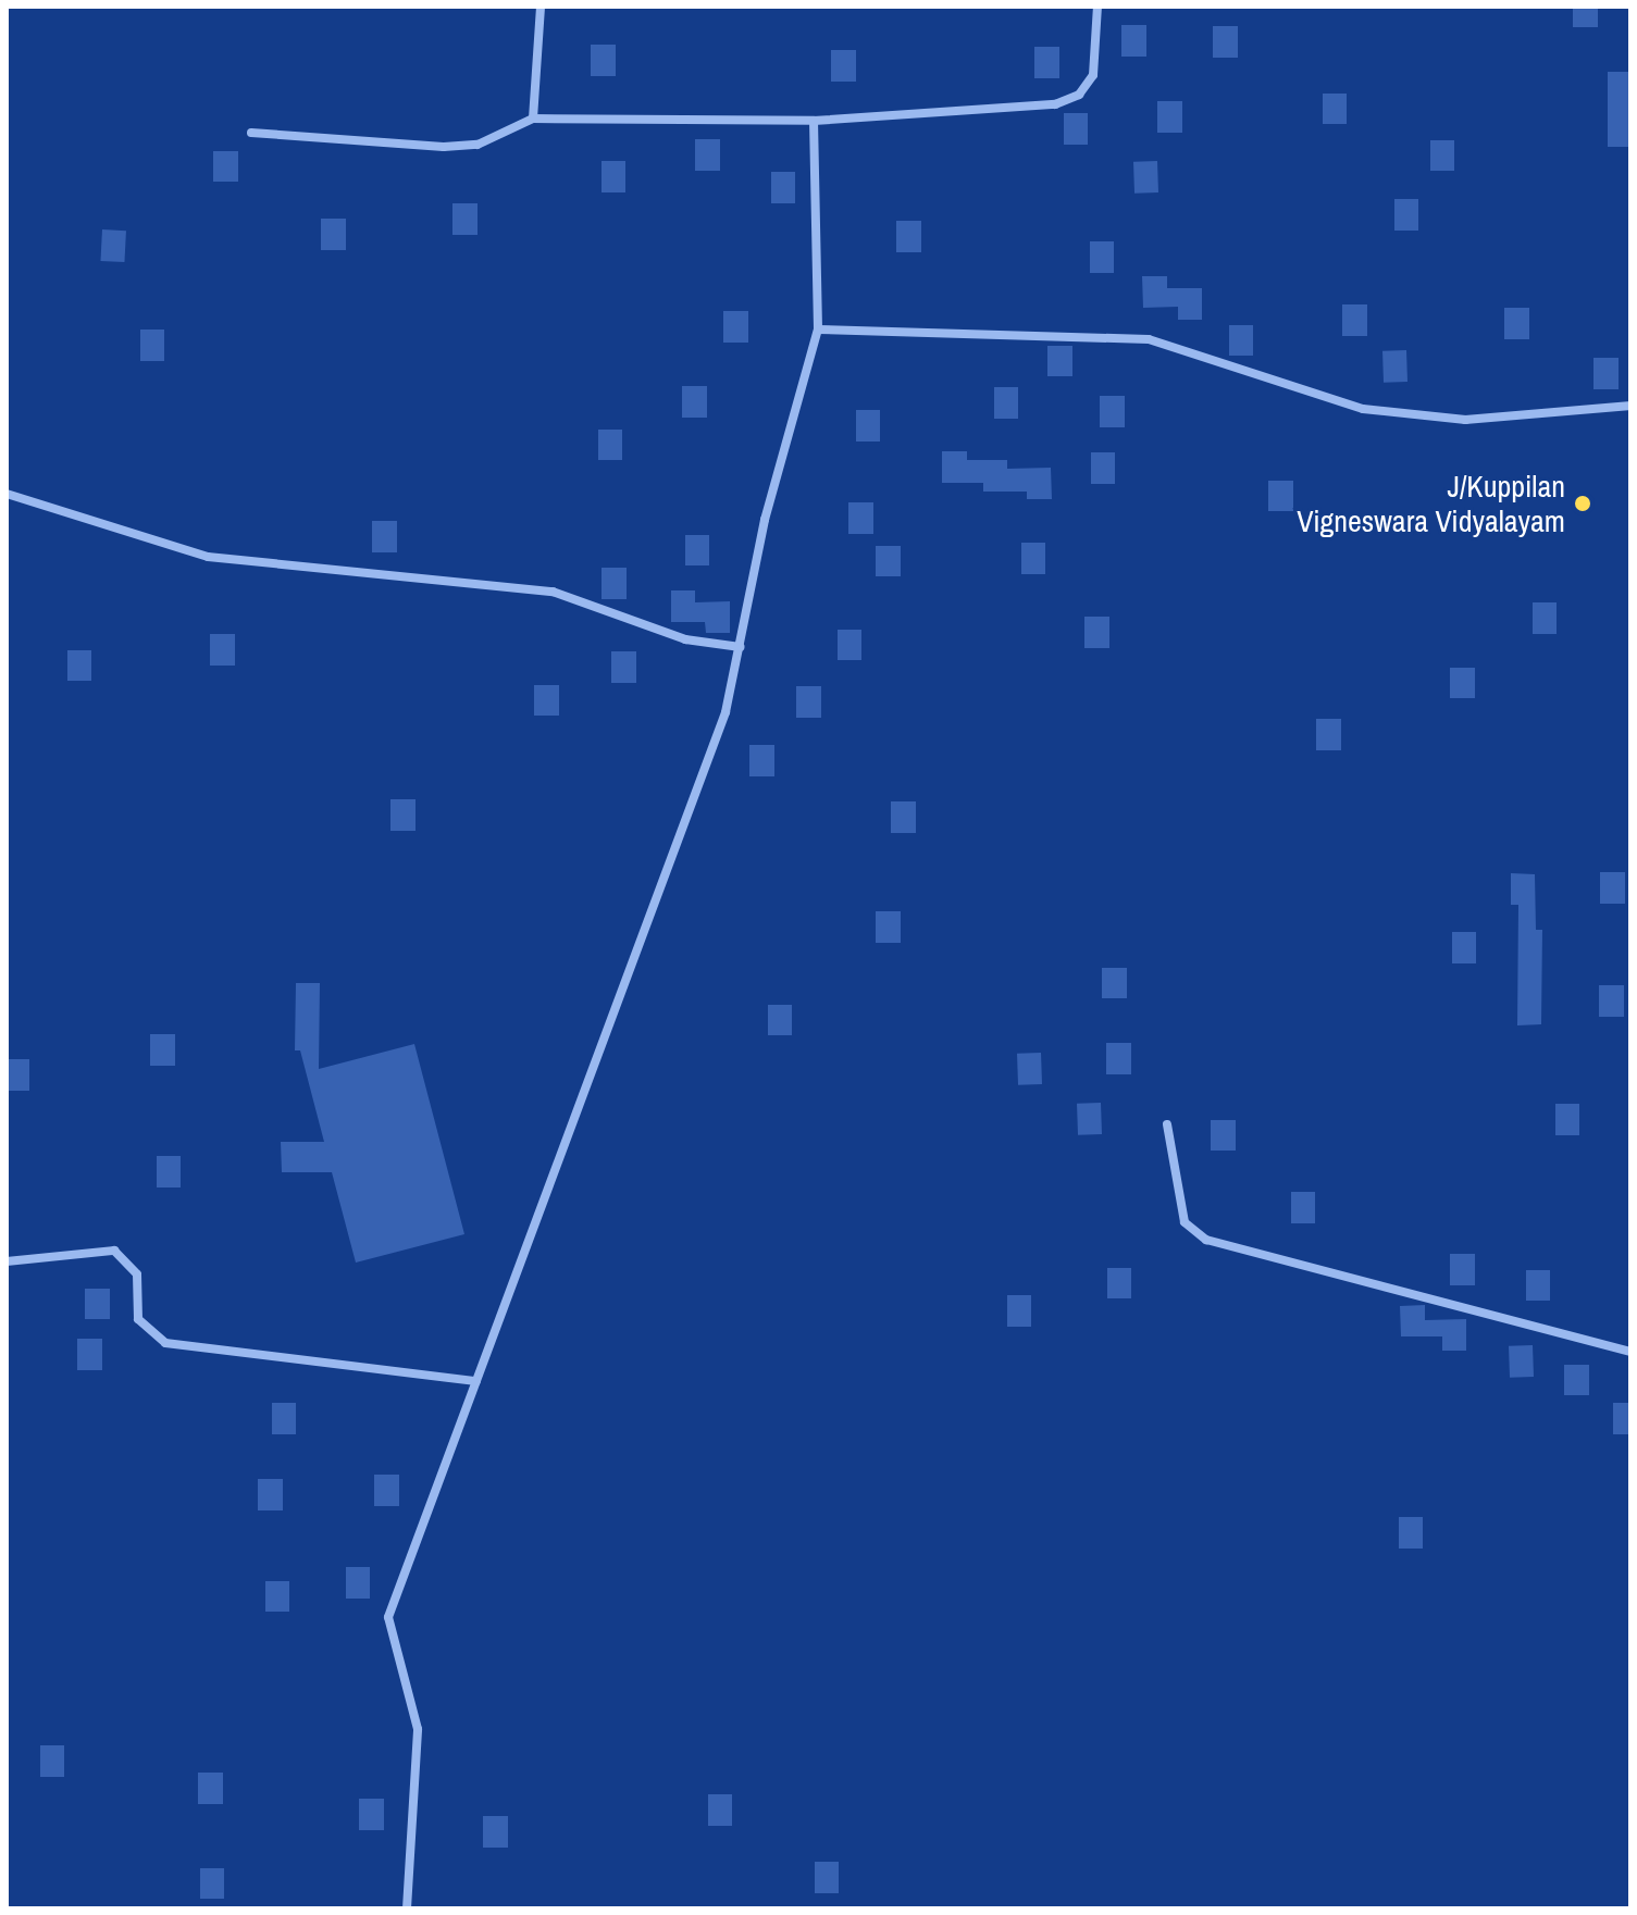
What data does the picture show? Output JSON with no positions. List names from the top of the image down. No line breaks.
{"places":["J/Kuppilan Vigneswara Vidyalayam"]}
